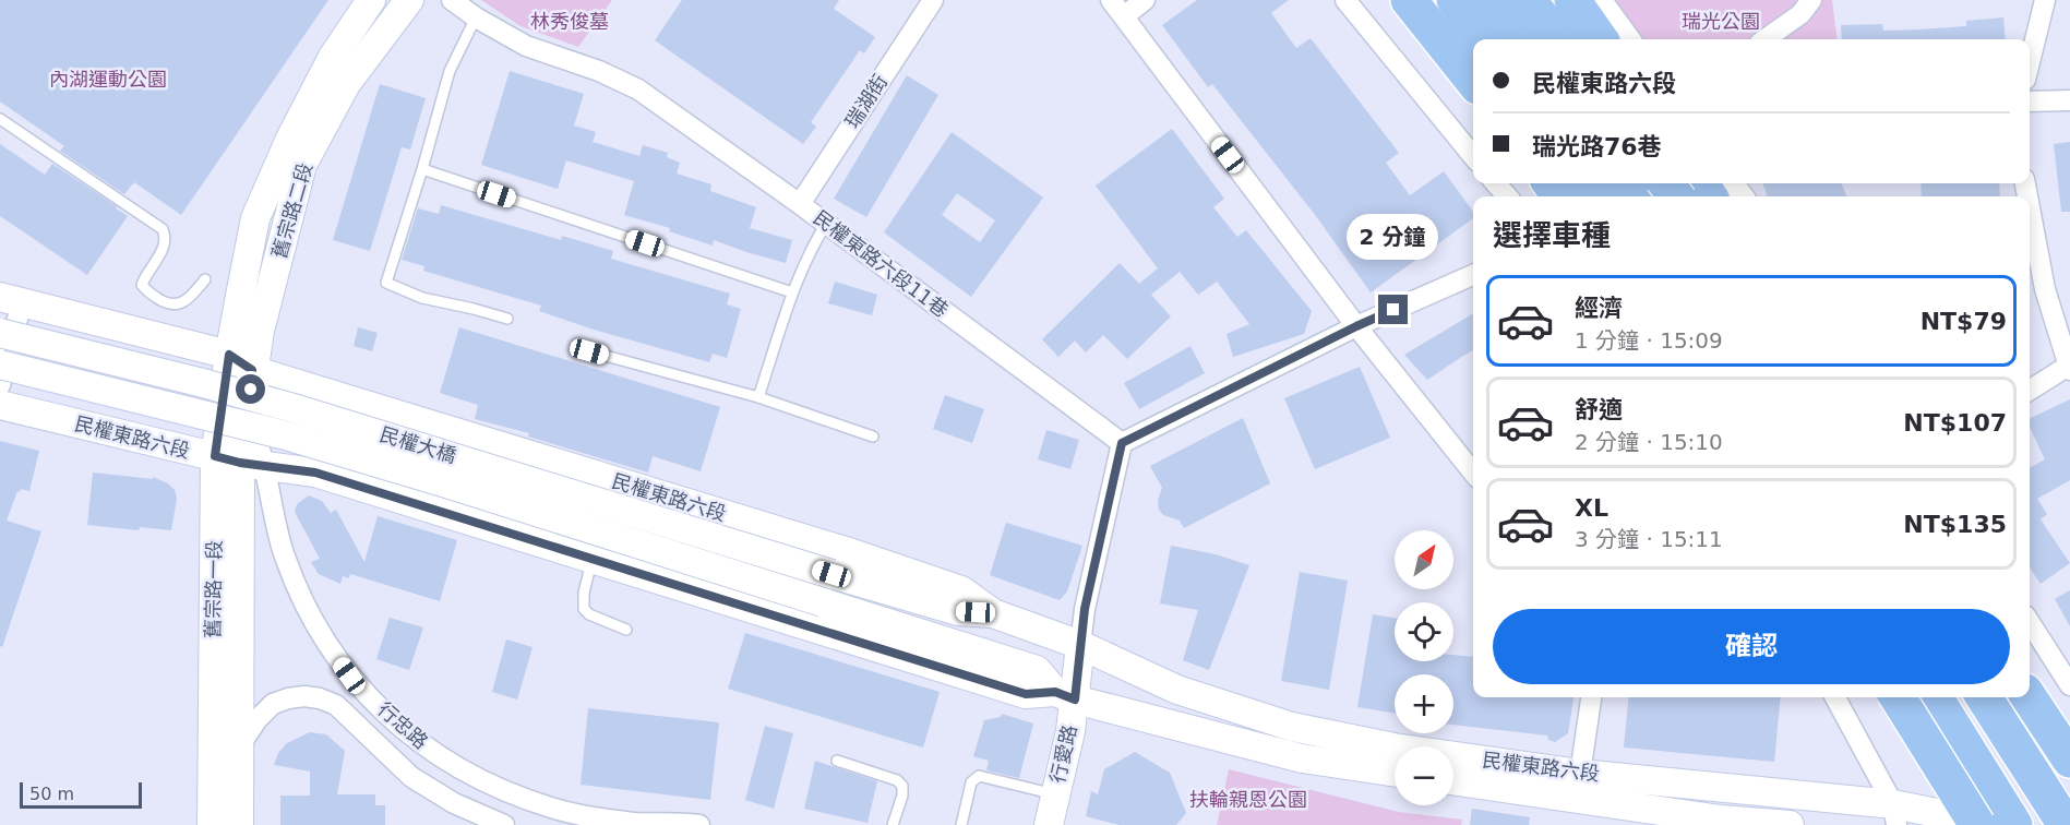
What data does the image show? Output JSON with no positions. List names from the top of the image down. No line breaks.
{"streets":{"main road":["舊宗路二段","民權東路六段","民權大橋","舊宗路一段","行愛路"],"street":["瑞湖街","民權東路六段11巷","行忠路"]},"crossings":[["瑞湖街","民權東路六段11巷"],["舊宗路二段","民權東路六段"],["舊宗路二段","舊宗路一段"],["民權東路六段","民權大橋"],["民權東路六段","舊宗路一段"],["民權東路六段","行忠路"],["民權東路六段","行愛路"],["民權大橋","行愛路"],["舊宗路一段","行忠路"]],"parks":["林秀俊墓","瑞光公園","內湖運動公園","扶輪親恩公園"],"scale_bar":"50 m","north":"top right","page":{"banner":["民權東路六段","瑞光路76巷"],"heading":"選擇車種","bubble":"2 分鐘","list":[{"name":"經濟","note":"1 分鐘 · 15:09","value":"NT$79"},{"name":"舒適","note":"2 分鐘 · 15:10","value":"NT$107"},{"name":"XL","note":"3 分鐘 · 15:11","value":"NT$135"}],"map_buttons":["+","−"],"buttons":"確認","scale":"50 m"}}
